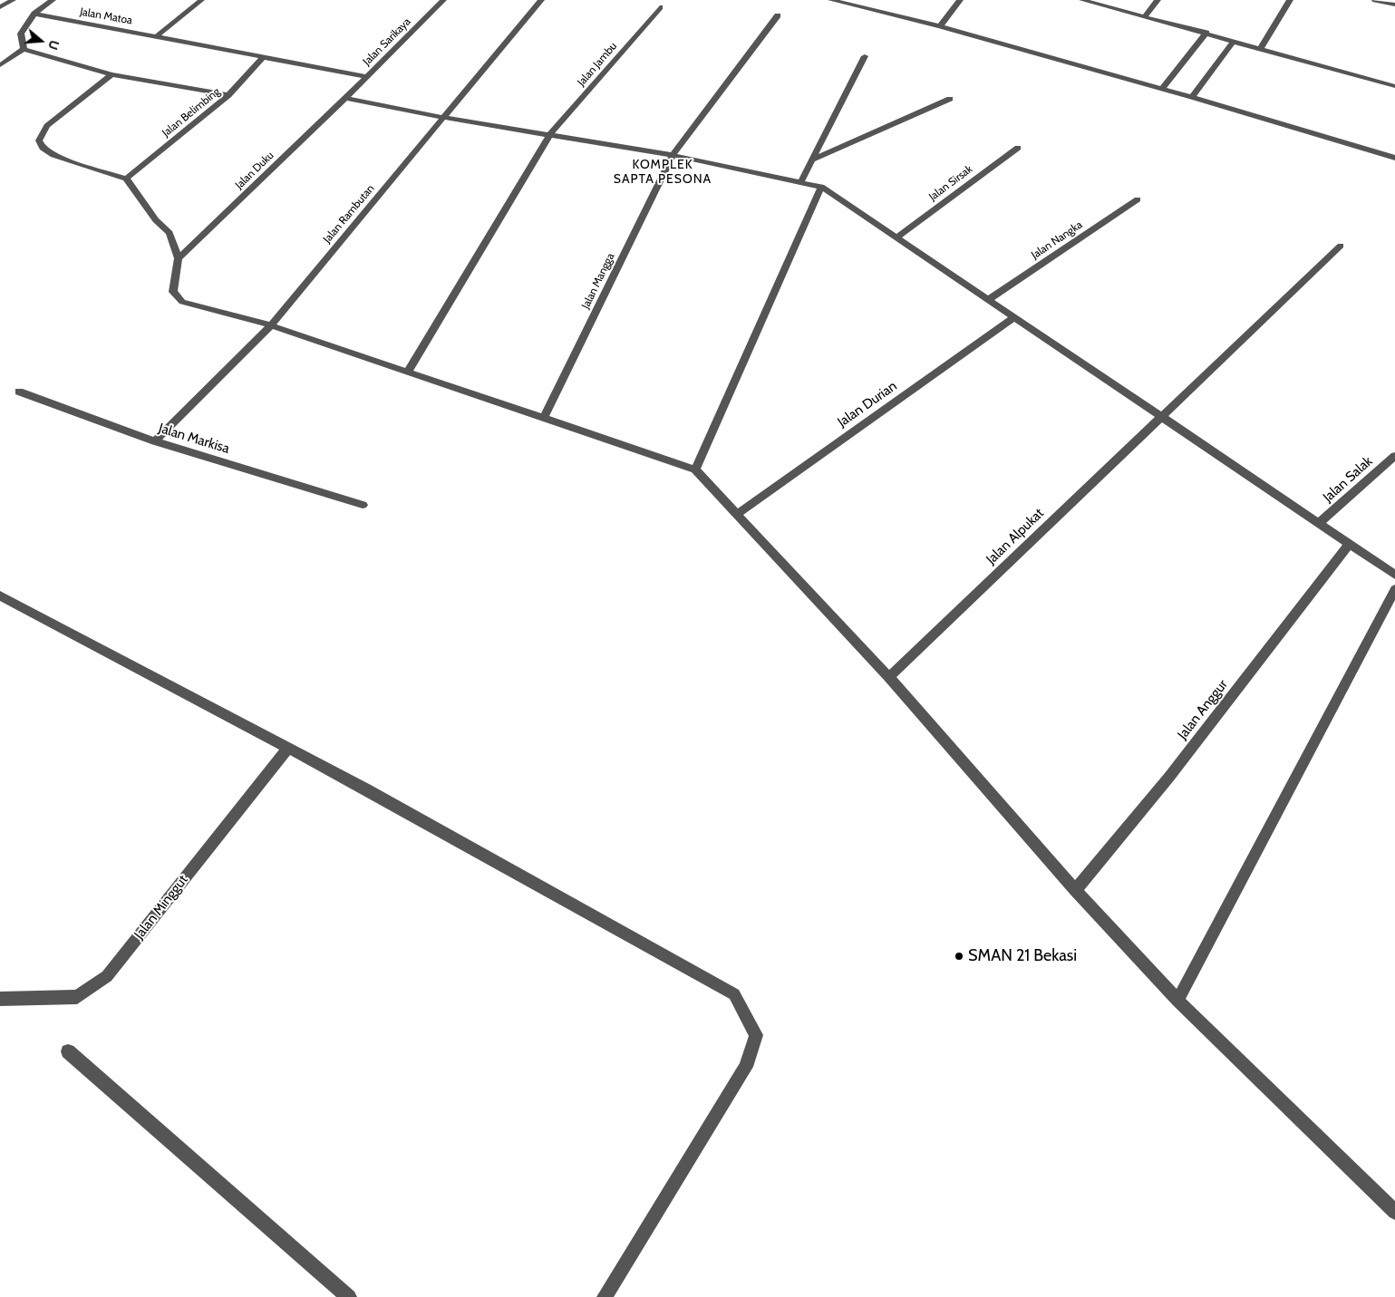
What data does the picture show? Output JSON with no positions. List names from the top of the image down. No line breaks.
{"streets":{"street":["Jalan Matoa","Jalan Sarikaya","Jalan Jambu","Jalan Belimbing","Jalan Duku","Jalan Sirsak","Jalan Rambutan","Jalan Nangka","Jalan Mangga","Jalan Durian","Jalan Markisa","Jalan Salak","Jalan Alpukat","Jalan Anggur","Jalan Minggut"]},"crossings":[["Jalan Matoa","Jalan Sarikaya"],["Jalan Matoa","Jalan Belimbing"],["Jalan Sarikaya","Jalan Duku"],["Jalan Rambutan","Jalan Markisa"]],"districts":["KOMPLEK SAPTA PESONA"],"places":["SMAN 21 Bekasi"],"north":"right"}
